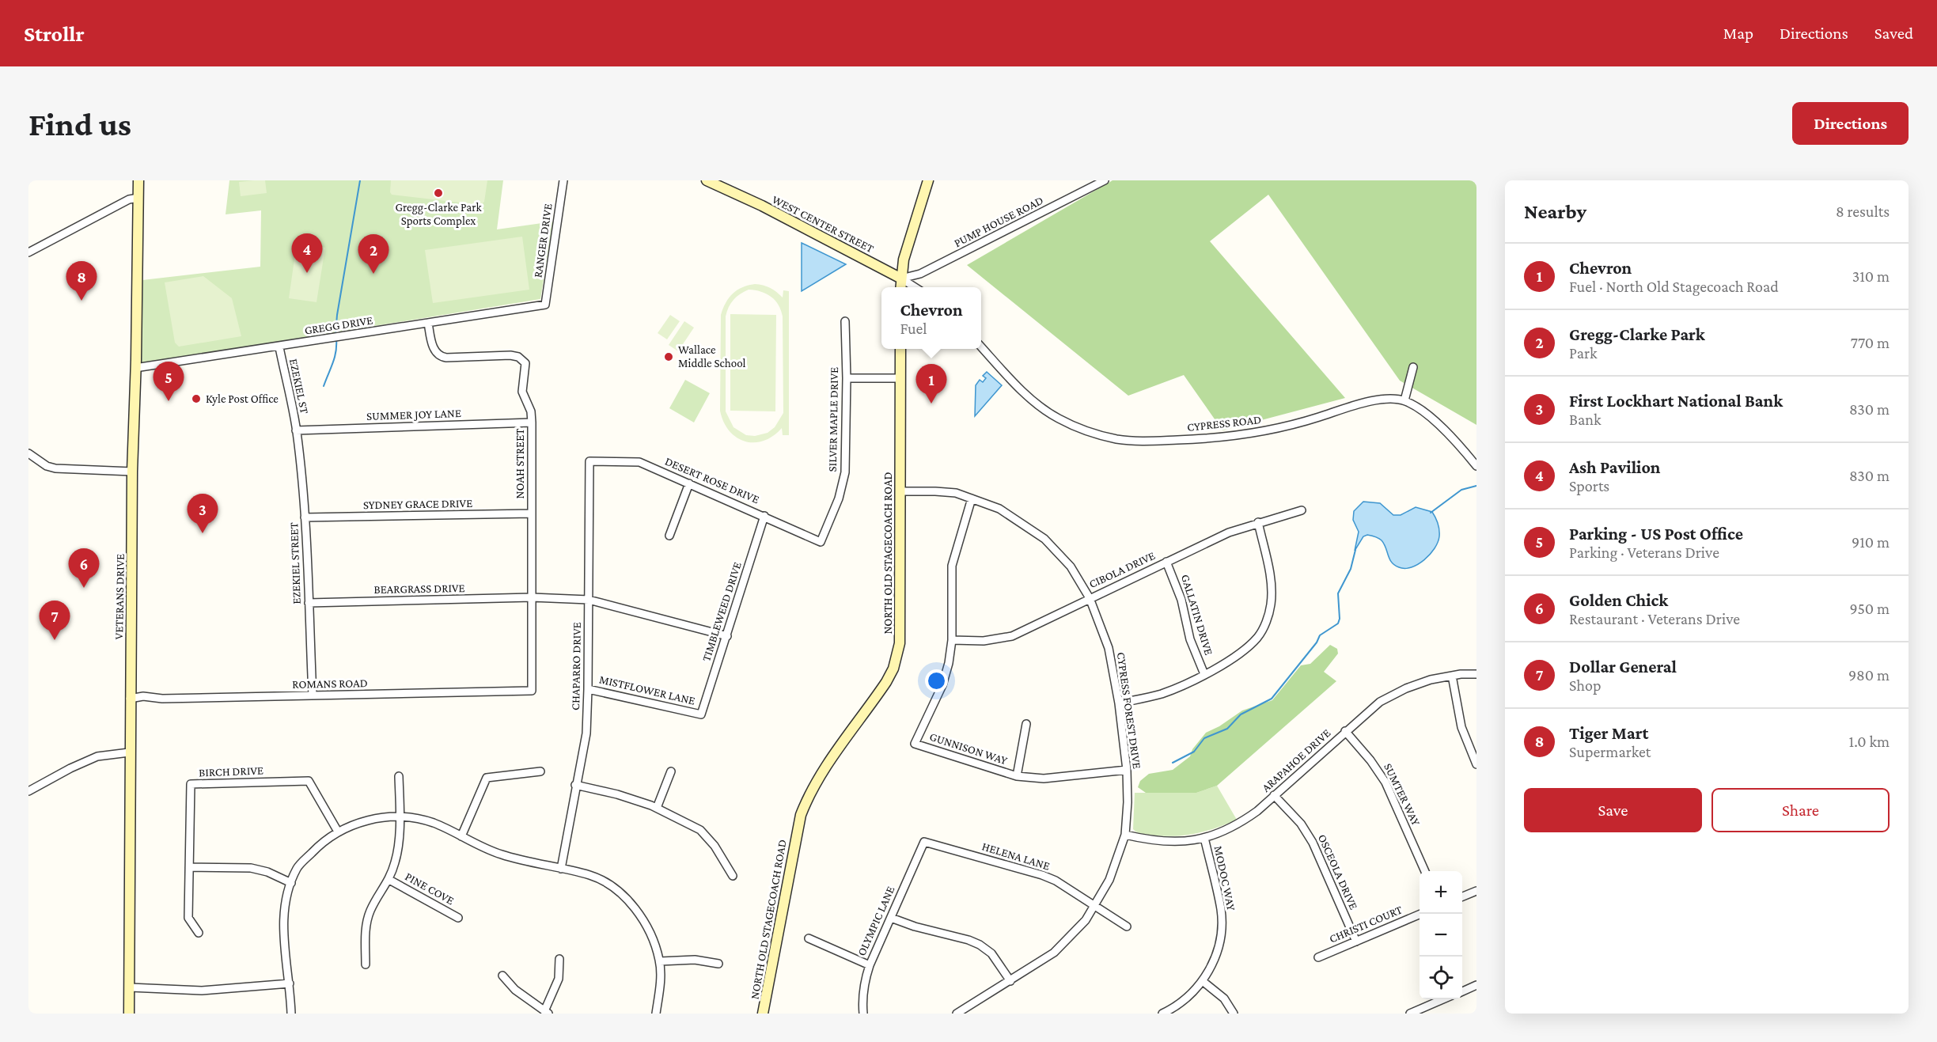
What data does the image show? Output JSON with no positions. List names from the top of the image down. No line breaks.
{"streets":{"street":["PUMP HOUSE ROAD","WEST CENTER STREET","RANGER DRIVE","GREGG DRIVE","EZEKIEL ST","SUMMER JOY LANE","SILVER MAPLE DRIVE","CYPRESS ROAD","NOAH STREET","DESERT ROSE DRIVE","SYDNEY GRACE DRIVE","NORTH OLD STAGECOACH ROAD","EZEKIEL STREET","CIBOLA DRIVE","BEARGRASS DRIVE","VETERANS DRIVE","TIMBLEWEED DRIVE","GALLATIN DRIVE","CHAPARRO DRIVE","ROMANS ROAD","MISTFLOWER LANE","CYPRESS FOREST DRIVE","GUNNISON WAY","ARAPAHOE DRIVE","BIRCH DRIVE","SUMTER WAY","HELENA LANE","OSCEOLA DRIVE","MODOC WAY","PINE COVE","OLYMPIC LANE","CHRISTI COURT"]},"crossings":[["PUMP HOUSE ROAD","WEST CENTER STREET"],["RANGER DRIVE","GREGG DRIVE"],["GREGG DRIVE","EZEKIEL ST"],["GREGG DRIVE","NOAH STREET"],["GREGG DRIVE","VETERANS DRIVE"],["EZEKIEL ST","SUMMER JOY LANE"],["EZEKIEL ST","EZEKIEL STREET"],["SUMMER JOY LANE","NOAH STREET"],["SUMMER JOY LANE","EZEKIEL STREET"],["SILVER MAPLE DRIVE","DESERT ROSE DRIVE"],["NOAH STREET","SYDNEY GRACE DRIVE"],["NOAH STREET","BEARGRASS DRIVE"],["NOAH STREET","ROMANS ROAD"],["DESERT ROSE DRIVE","TIMBLEWEED DRIVE"],["DESERT ROSE DRIVE","CHAPARRO DRIVE"],["SYDNEY GRACE DRIVE","EZEKIEL STREET"],["NORTH OLD STAGECOACH ROAD","CYPRESS FOREST DRIVE"],["EZEKIEL STREET","BEARGRASS DRIVE"],["EZEKIEL STREET","ROMANS ROAD"],["CIBOLA DRIVE","GALLATIN DRIVE"],["CIBOLA DRIVE","CYPRESS FOREST DRIVE"],["CIBOLA DRIVE","GUNNISON WAY"],["BEARGRASS DRIVE","CHAPARRO DRIVE"],["VETERANS DRIVE","ROMANS ROAD"],["TIMBLEWEED DRIVE","MISTFLOWER LANE"],["CHAPARRO DRIVE","MISTFLOWER LANE"],["CYPRESS FOREST DRIVE","GUNNISON WAY"],["CYPRESS FOREST DRIVE","ARAPAHOE DRIVE"],["CYPRESS FOREST DRIVE","HELENA LANE"],["ARAPAHOE DRIVE","SUMTER WAY"],["ARAPAHOE DRIVE","OSCEOLA DRIVE"],["ARAPAHOE DRIVE","MODOC WAY"],["HELENA LANE","OLYMPIC LANE"],["OSCEOLA DRIVE","CHRISTI COURT"]],"places":["Gregg-Clarke Park Sports Complex","Wallace Middle School","Kyle Post Office"],"page":{"header":"Strollr","nav":["Map","Directions","Saved"],"buttons":["Directions",["Save","Share"]],"title":"Find us","heading":["Nearby","8 results"],"pins":["4","2","8","5","1","3","6","7"],"list":[{"mark":"1","name":"Chevron","note":"Fuel · North Old Stagecoach Road","value":"310 m"},{"mark":"2","name":"Gregg-Clarke Park","note":"Park","value":"770 m"},{"mark":"3","name":"First Lockhart National Bank","note":"Bank","value":"830 m"},{"mark":"4","name":"Ash Pavilion","note":"Sports","value":"830 m"},{"mark":"5","name":"Parking - US Post Office","note":"Parking · Veterans Drive","value":"910 m"},{"mark":"6","name":"Golden Chick","note":"Restaurant · Veterans Drive","value":"950 m"},{"mark":"7","name":"Dollar General","note":"Shop","value":"980 m"},{"mark":"8","name":"Tiger Mart","note":"Supermarket","value":"1.0 km"}],"popup":["Chevron","Fuel"],"map_buttons":["+","−"]}}
